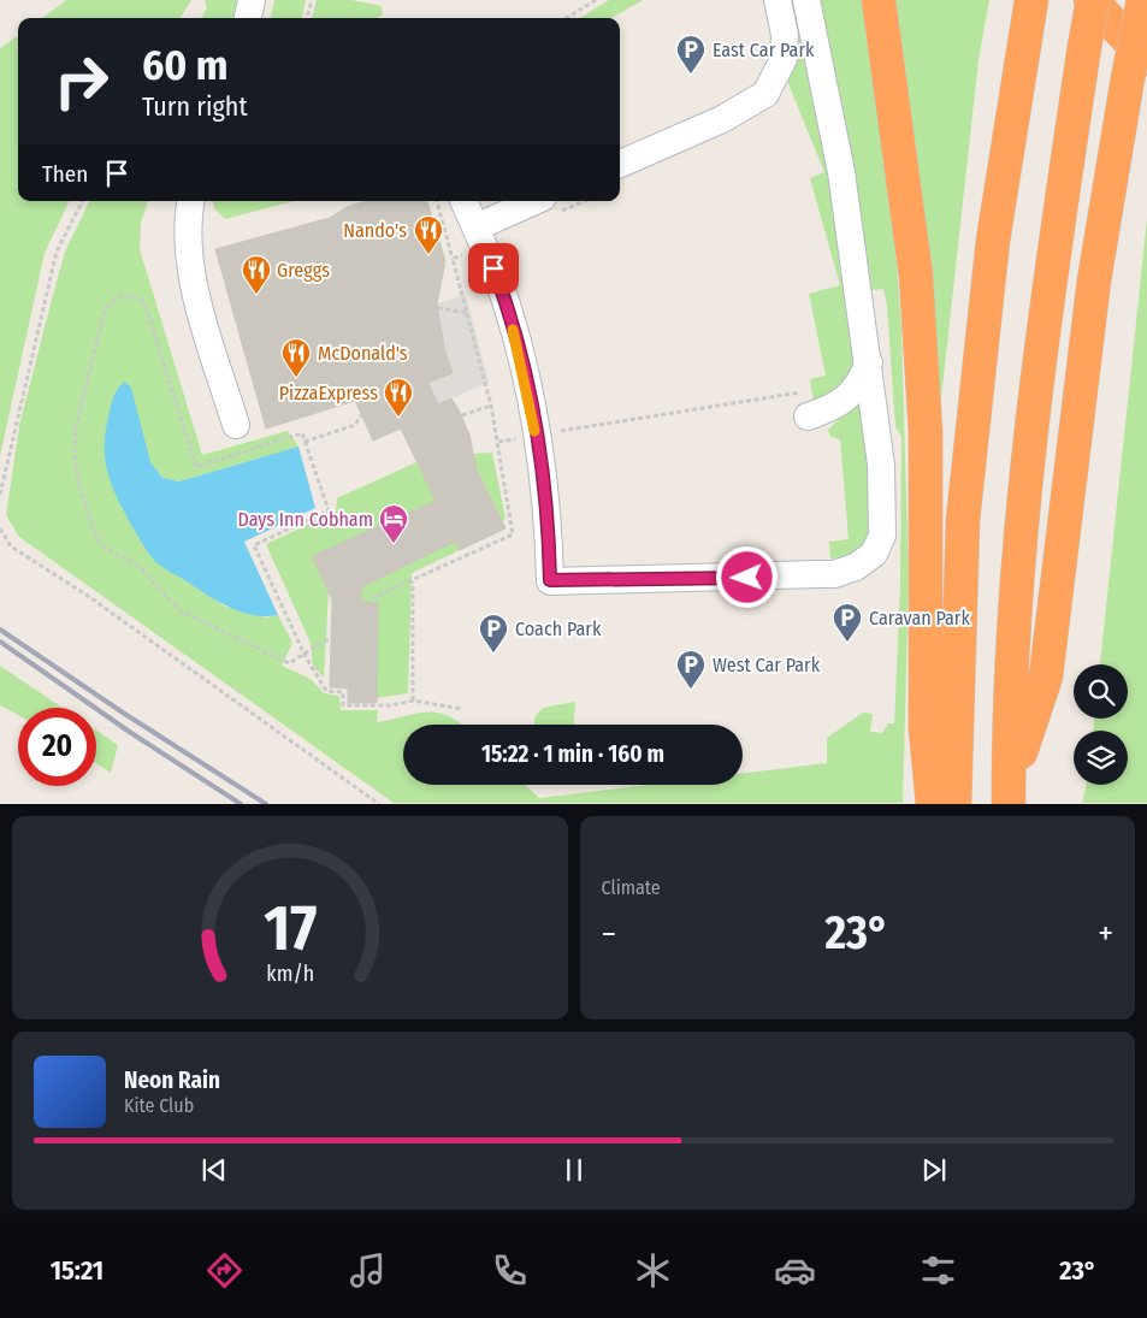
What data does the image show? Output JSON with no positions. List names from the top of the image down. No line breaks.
{"places":{"parking":["East Car Park","Caravan Park","Coach Park","West Car Park"],"restaurant":["Nando's","Greggs","McDonald's","PizzaExpress"],"hotel":["Days Inn Cobham"]},"page":{"turn":["60 m","Turn right"],"then":"Then","limit":"20","trip":"15:22 · 1 min · 160 m","tile":"Climate","heat":["−","23°","+"],"song":["Neon Rain","Kite Club"],"tabs":["15:21","23°"],"gauge":["17","km/h"]}}
